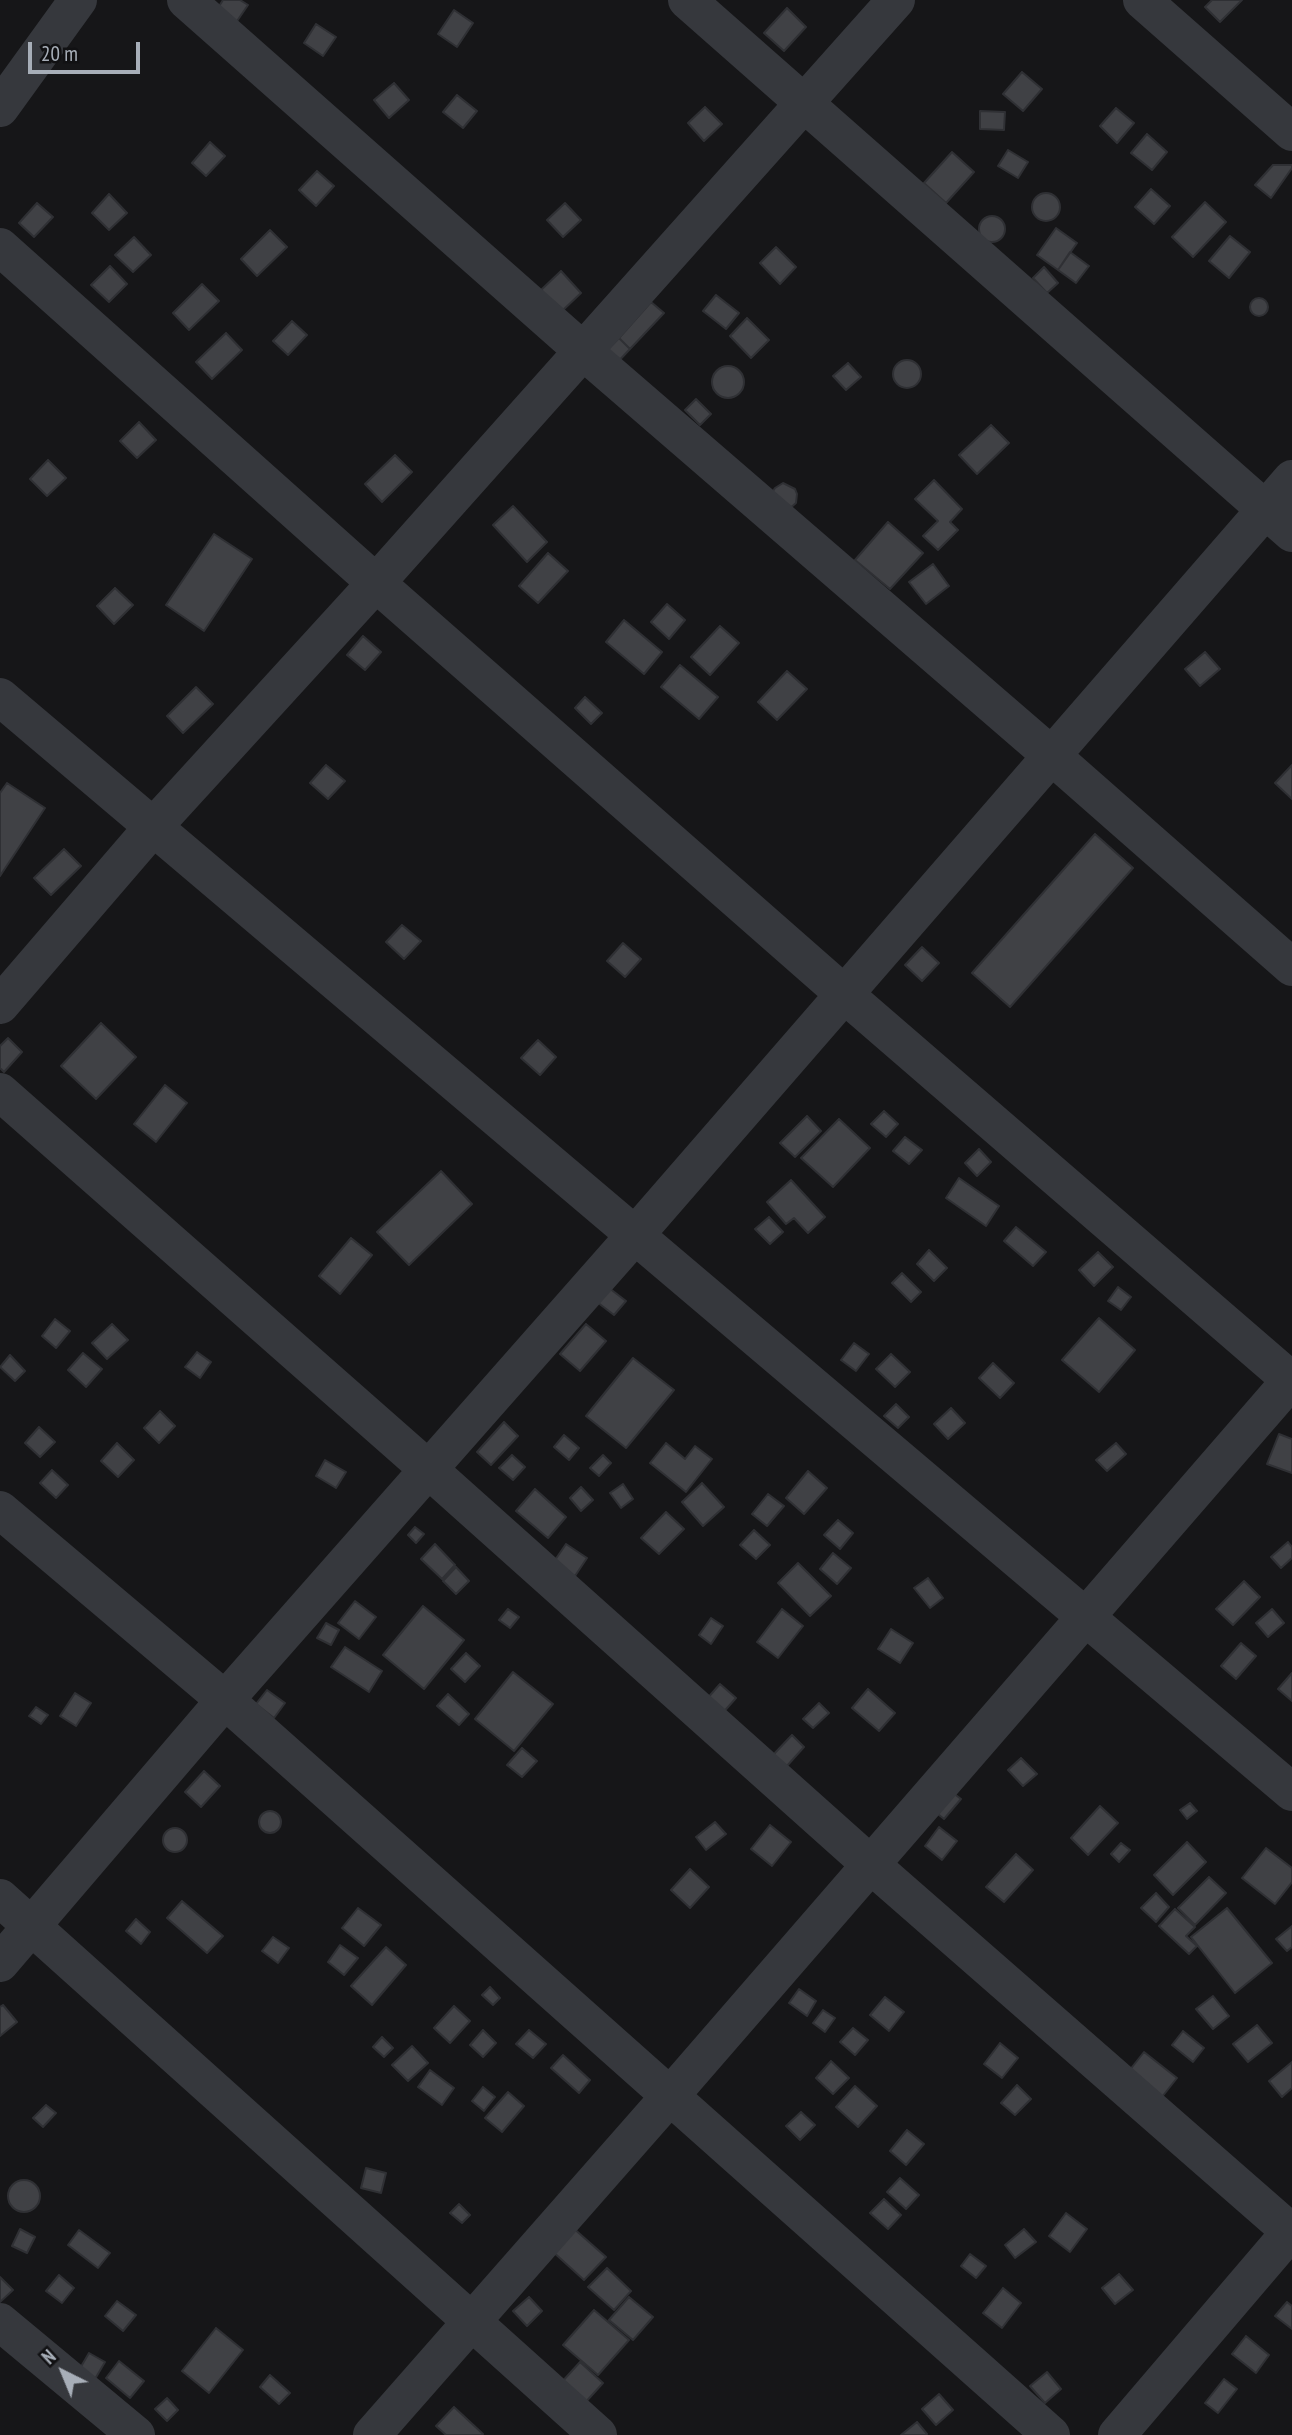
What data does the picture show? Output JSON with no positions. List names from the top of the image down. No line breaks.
{"scale_bar":"20 m","north":"top left"}
